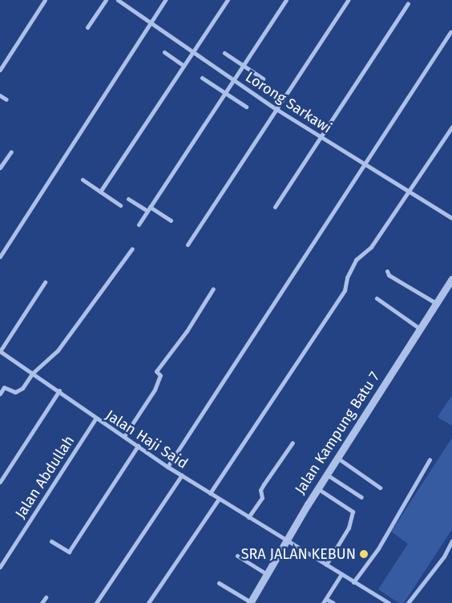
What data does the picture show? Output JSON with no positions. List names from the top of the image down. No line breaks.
{"streets":{"street":["Lorong Sarkawi","Jalan Kampung Batu 7","Jalan Haji Said","Jalan Abdullah"]},"crossings":[["Jalan Kampung Batu 7","Jalan Haji Said"],["Jalan Haji Said","Jalan Abdullah"]],"places":["SRA JALAN KEBUN"]}
